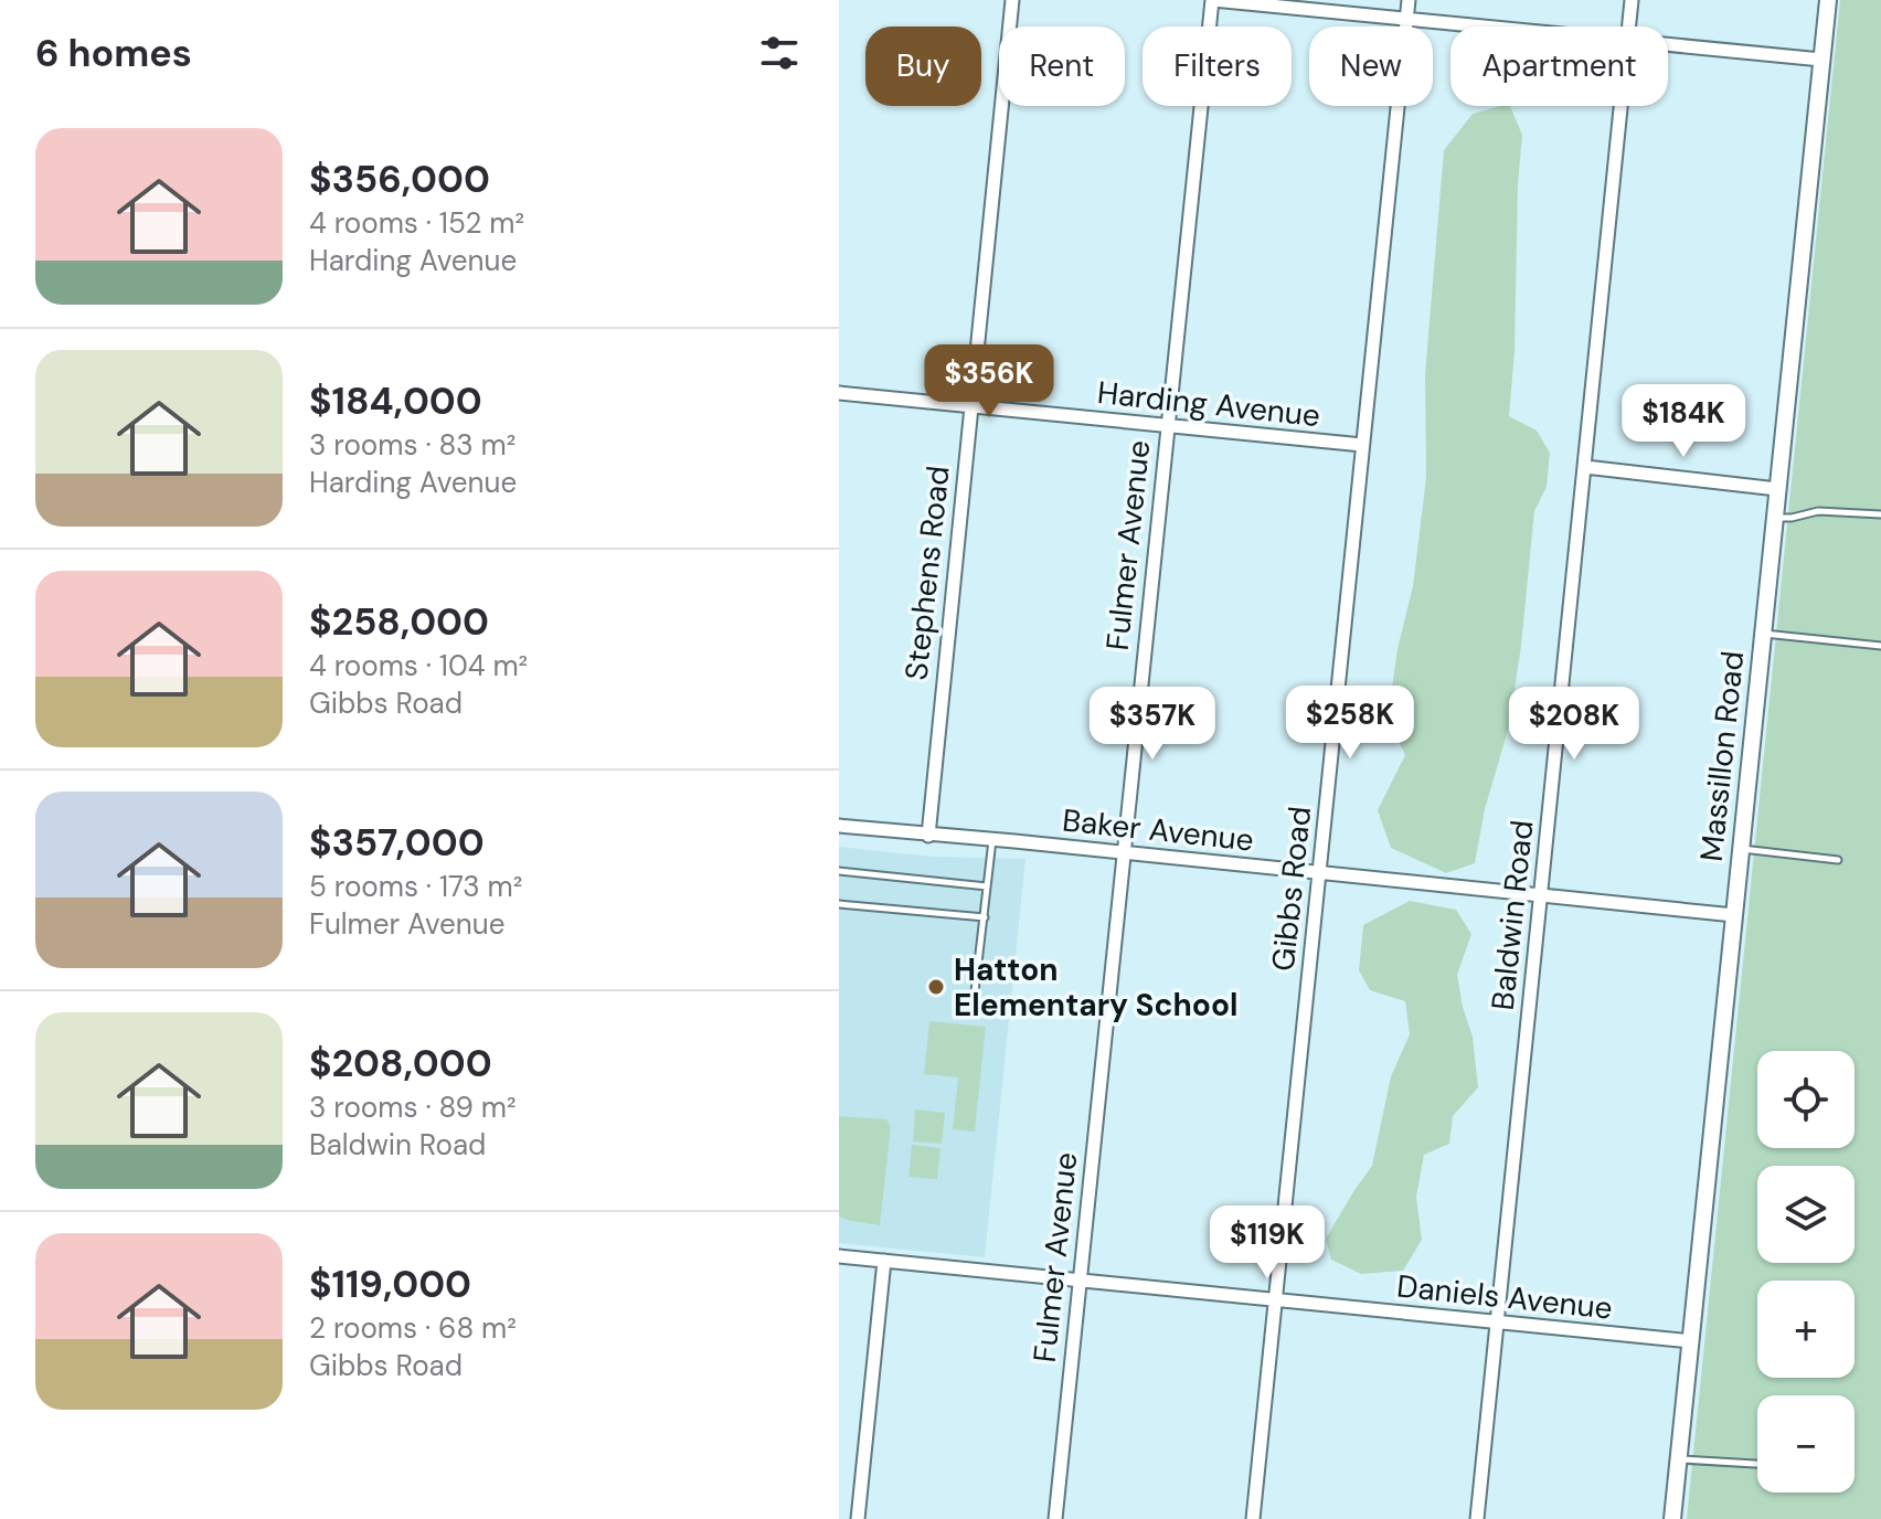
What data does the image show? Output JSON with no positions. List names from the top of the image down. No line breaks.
{"streets":{"street":["Harding Avenue","Fulmer Avenue","Stephens Road","Massillon Road","Baker Avenue","Gibbs Road","Baldwin Road","Daniels Avenue"]},"crossings":[["Harding Avenue","Fulmer Avenue"],["Harding Avenue","Stephens Road"],["Harding Avenue","Gibbs Road"],["Fulmer Avenue","Baker Avenue"],["Fulmer Avenue","Daniels Avenue"],["Stephens Road","Baker Avenue"],["Massillon Road","Baker Avenue"],["Massillon Road","Daniels Avenue"],["Baker Avenue","Gibbs Road"],["Baker Avenue","Baldwin Road"],["Gibbs Road","Daniels Avenue"],["Baldwin Road","Daniels Avenue"]],"places":["Hatton Elementary School"],"page":{"heading":"6 homes","chip":["Buy","Rent","Filters","New","Apartment"],"list":[{"name":"$356,000","note":"4 rooms · 152 m² · Harding Avenue"},{"name":"$184,000","note":"3 rooms · 83 m² · Harding Avenue"},{"name":"$258,000","note":"4 rooms · 104 m² · Gibbs Road"},{"name":"$357,000","note":"5 rooms · 173 m² · Fulmer Avenue"},{"name":"$208,000","note":"3 rooms · 89 m² · Baldwin Road"},{"name":"$119,000","note":"2 rooms · 68 m² · Gibbs Road"}],"price":["$356K","$184K","$258K","$357K","$208K","$119K"],"map_buttons":["+","−"]}}
